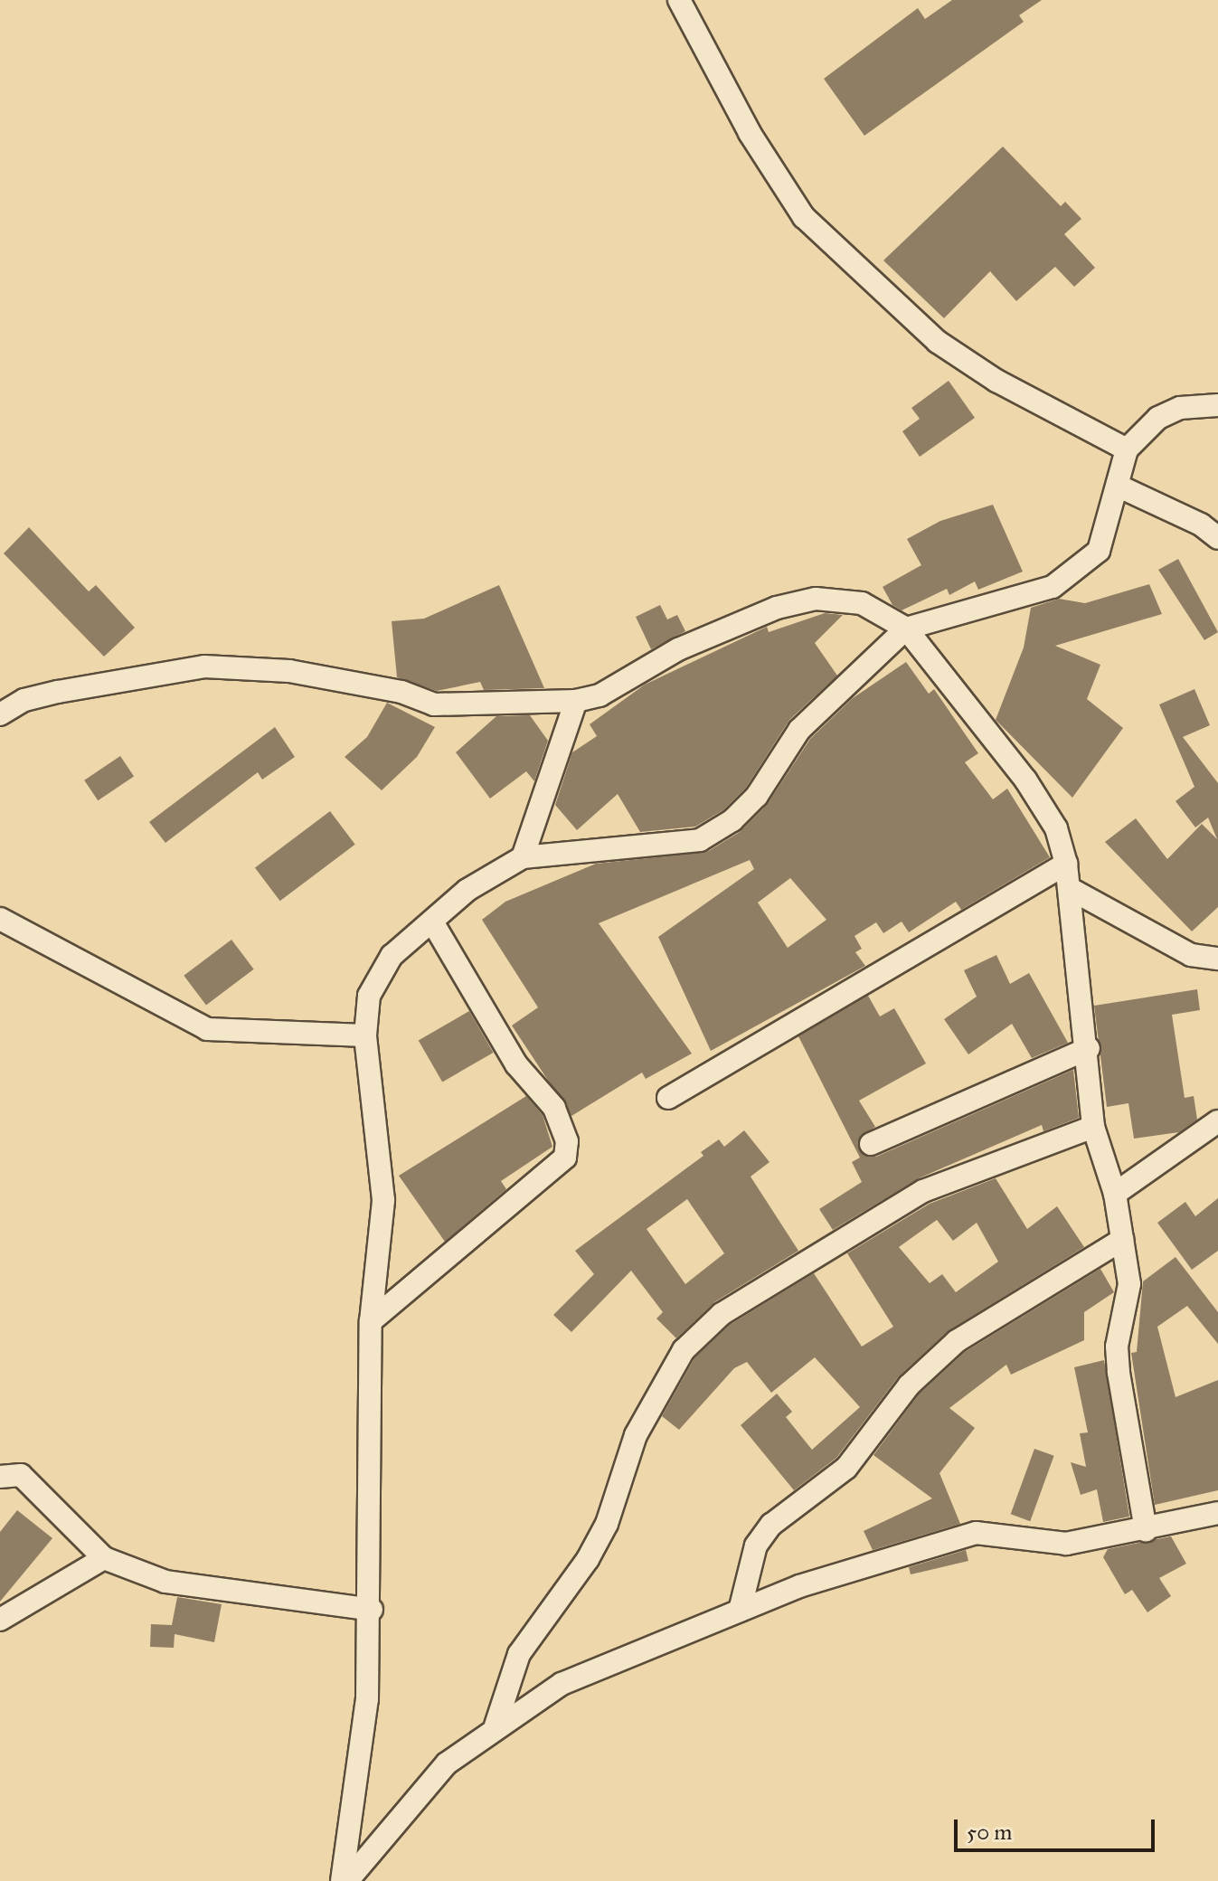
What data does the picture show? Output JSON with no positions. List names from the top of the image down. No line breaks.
{"scale_bar":"50 m"}
